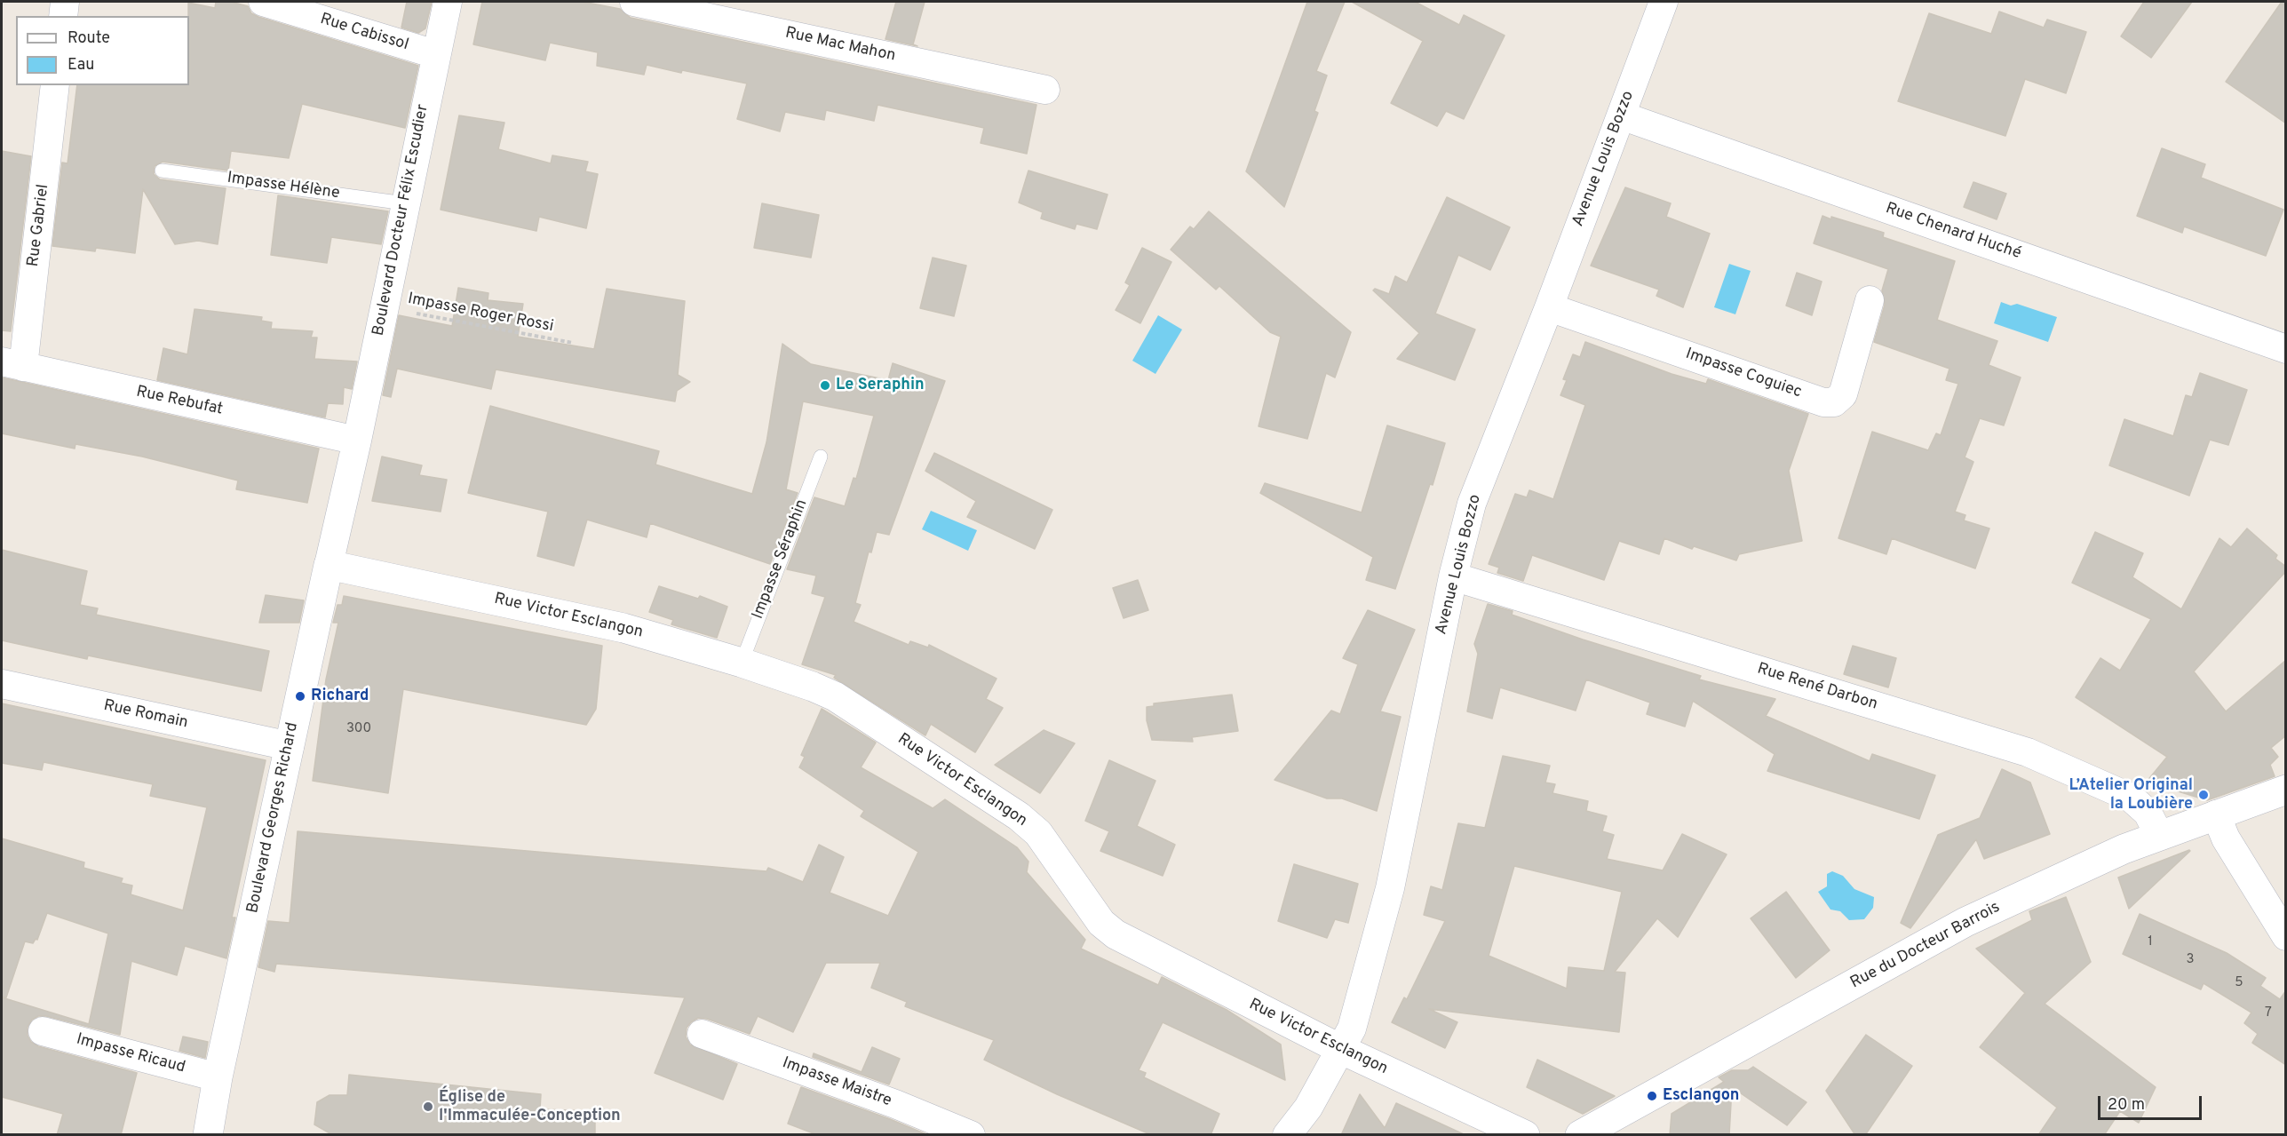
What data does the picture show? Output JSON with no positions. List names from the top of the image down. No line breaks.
{"streets":{"main road":["Rue Victor Esclangon","Boulevard Georges Richard","Rue du Docteur Barrois"],"street":["Rue Cabissol","Rue Mac Mahon","Avenue Louis Bozzo","Boulevard Docteur Félix Escudier","Rue Gabriel","Rue Chenard Huché","Impasse Coguiec","Rue Rebufat","Rue René Darbon","Rue Romain","Impasse Ricaud","Impasse Maistre"],"lane":["Impasse Hélène","Impasse Séraphin"],"path":["Impasse Roger Rossi"]},"crossings":[["Rue Cabissol","Boulevard Docteur Félix Escudier"],["Avenue Louis Bozzo","Rue Chenard Huché"],["Avenue Louis Bozzo","Impasse Coguiec"],["Avenue Louis Bozzo","Rue Victor Esclangon"],["Avenue Louis Bozzo","Rue René Darbon"],["Impasse Hélène","Boulevard Docteur Félix Escudier"],["Boulevard Docteur Félix Escudier","Impasse Roger Rossi"],["Boulevard Docteur Félix Escudier","Rue Rebufat"],["Boulevard Docteur Félix Escudier","Boulevard Georges Richard"],["Rue Gabriel","Rue Rebufat"],["Rue Rebufat","Boulevard Georges Richard"],["Impasse Séraphin","Rue Victor Esclangon"],["Rue Victor Esclangon","Boulevard Georges Richard"],["Rue René Darbon","Rue du Docteur Barrois"],["Rue Romain","Boulevard Georges Richard"],["Boulevard Georges Richard","Impasse Ricaud"]],"places":["Le Seraphin","Richard","L’Atelier Original la Loubière","Esclangon","Église de l'Immaculée-Conception"],"house_numbers":["300","1","3","5","7"],"legend":["Route","Eau"],"scale_bar":"20 m"}
